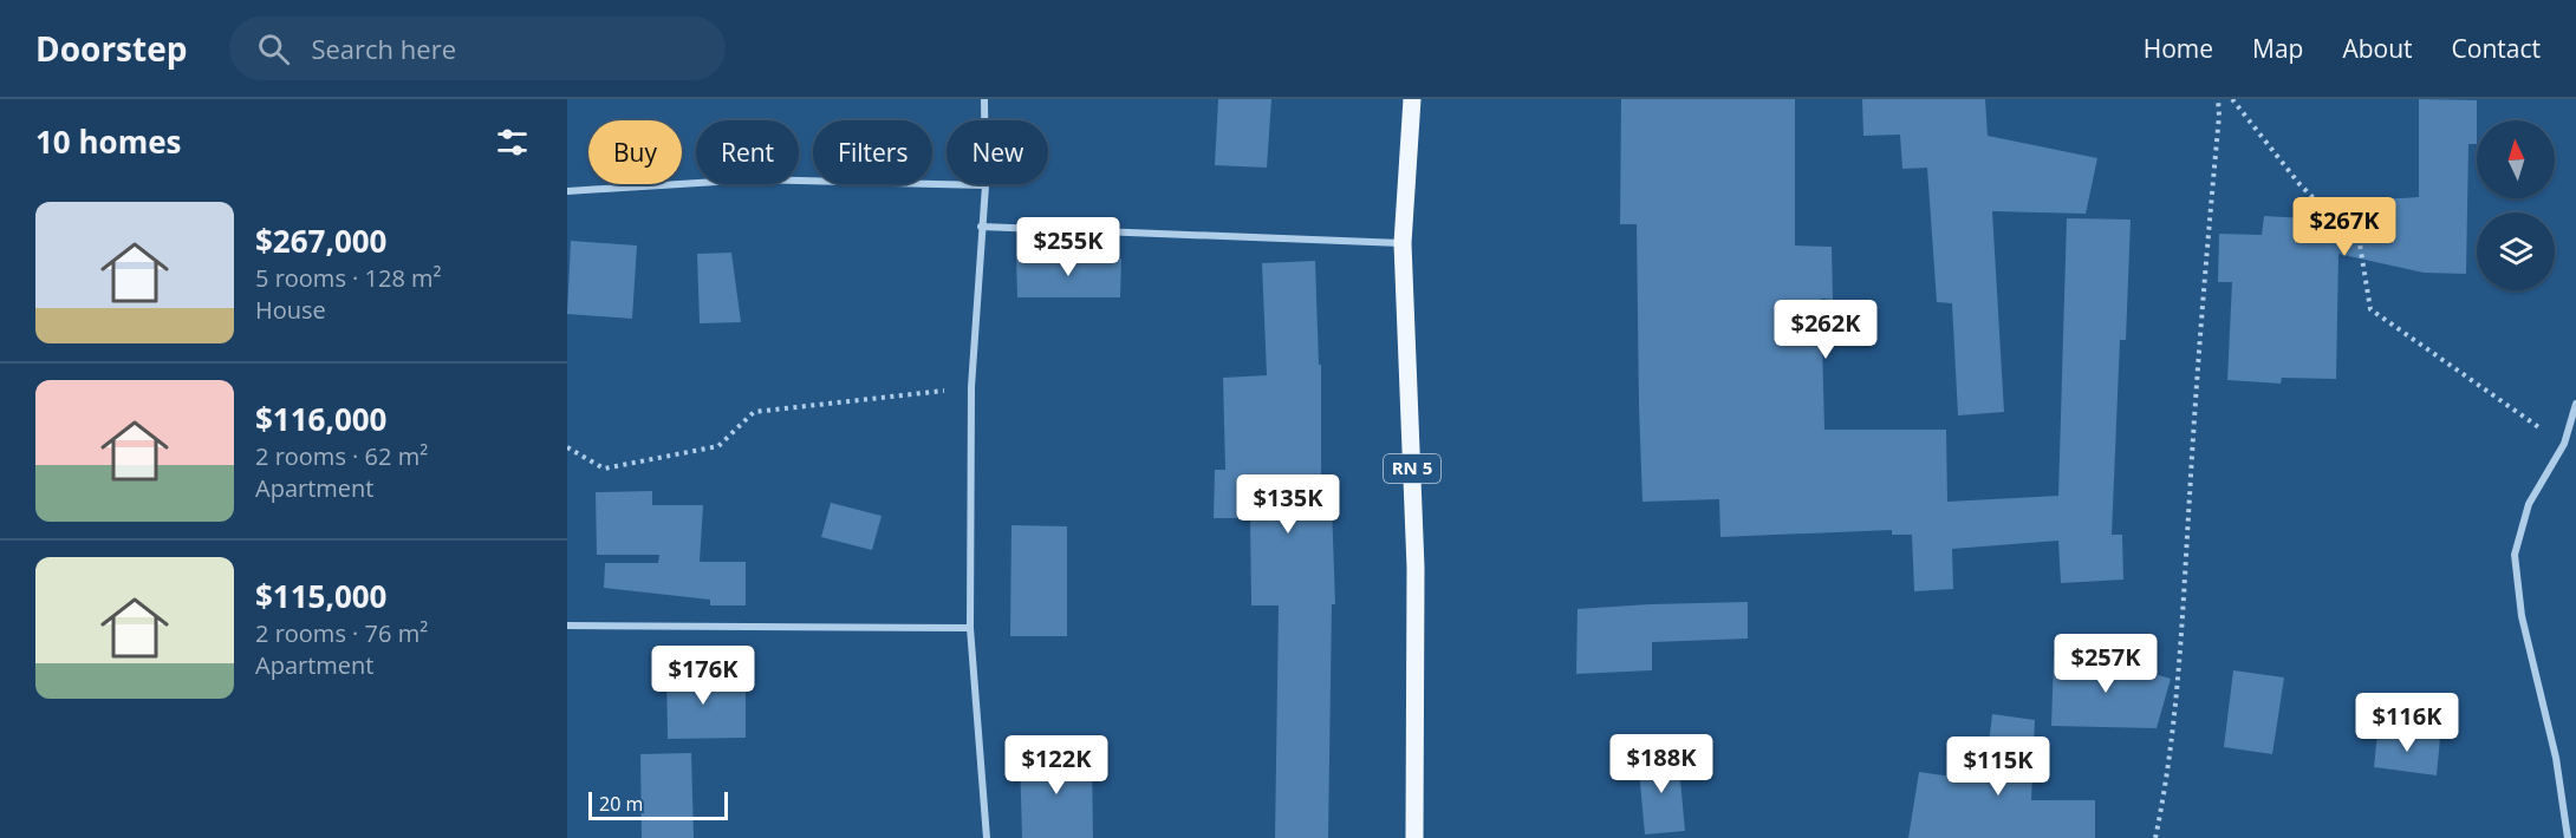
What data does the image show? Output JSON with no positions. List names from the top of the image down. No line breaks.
{"streets":{"main road":["RN 5"]},"scale_bar":"20 m","north":"top","page":{"header":"Doorstep","search":"Search here","nav":["Home","Map","About","Contact"],"heading":"10 homes","chip":["Buy","Rent","Filters","New"],"list":[{"name":"$267,000","note":"5 rooms · 128 m² · House"},{"name":"$116,000","note":"2 rooms · 62 m² · Apartment"},{"name":"$115,000","note":"2 rooms · 76 m² · Apartment"}],"price":["$267K","$255K","$262K","$135K","$257K","$176K","$116K","$188K","$122K","$115K"],"scale":"20 m"}}
